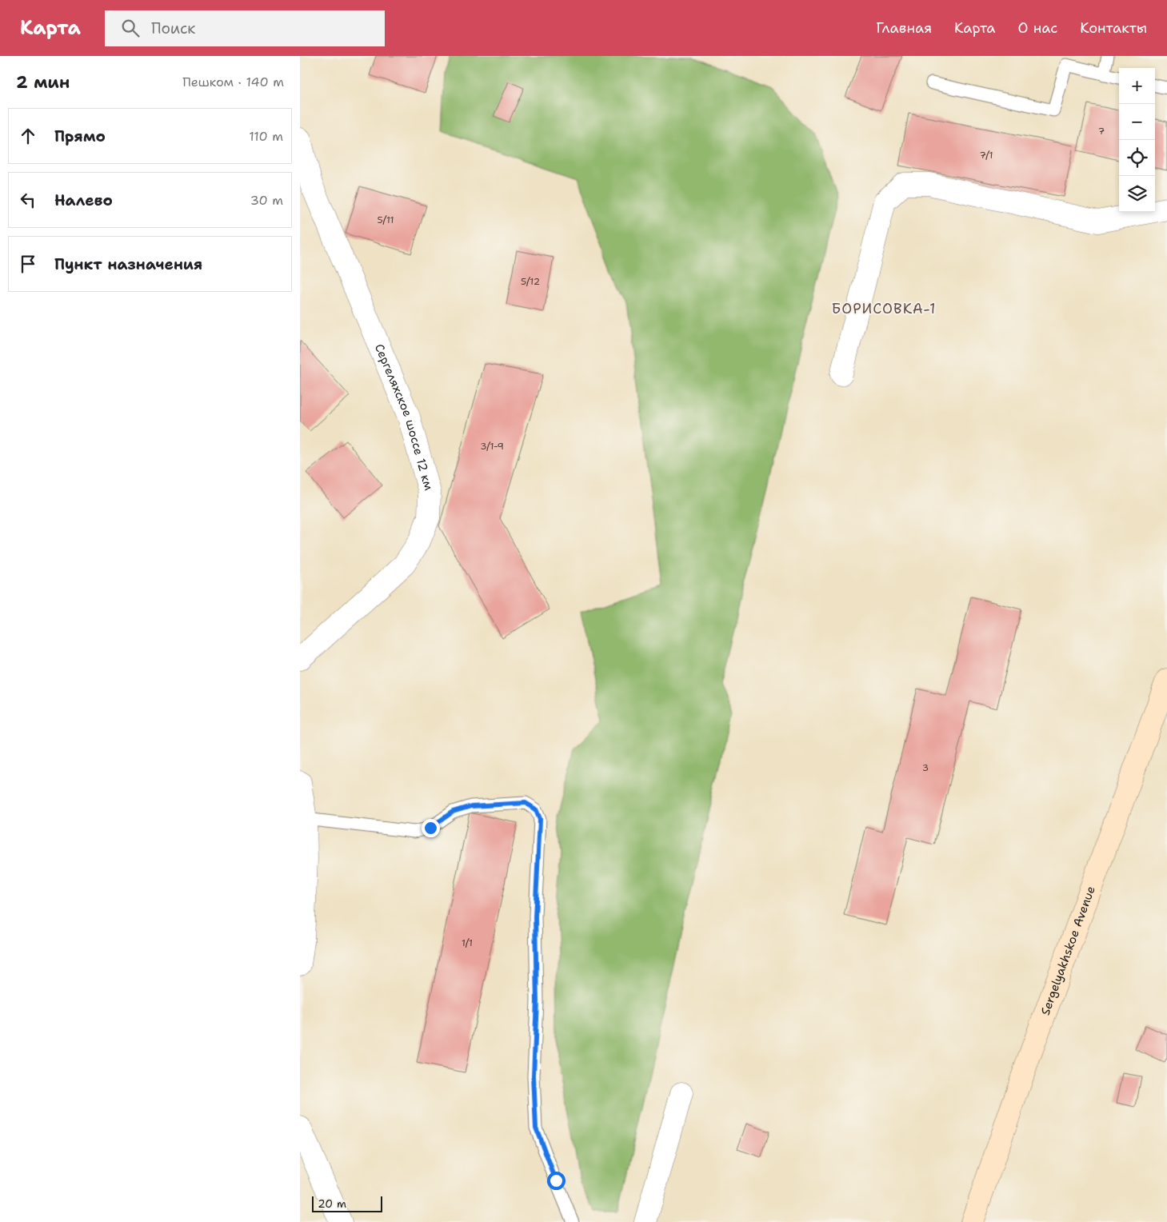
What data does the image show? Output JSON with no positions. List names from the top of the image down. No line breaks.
{"streets":{"main road":["Sergelyakhskoe Avenue"],"street":["Сергеляхское шоссе 12 км"]},"districts":["БОРИСОВКА-1"],"house_numbers":["7","7/1","5/11","5/12","3/1-9","3","1/1"],"scale_bar":"20 m","page":{"header":"Карта","search":"Поиск","nav":["Главная","Карта","О нас","Контакты"],"heading":["2 мин","Пешком · 140 m"],"map_buttons":["+","−"],"list":[["Прямо","110 m"],["Налево","30 m"],"Пункт назначения"],"scale":"20 m"}}
